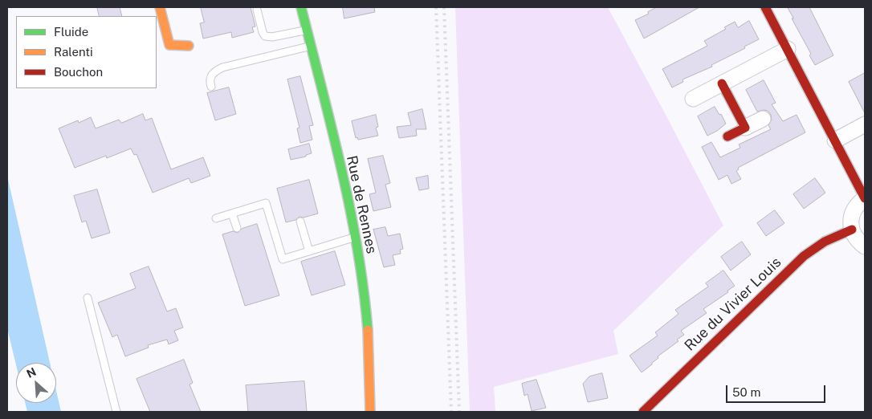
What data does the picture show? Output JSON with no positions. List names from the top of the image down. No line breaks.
{"streets":{"street":["Rue de Rennes","Rue du Vivier Louis"]},"legend":["Fluide","Ralenti","Bouchon"],"scale_bar":"50 m","north":"top left"}
